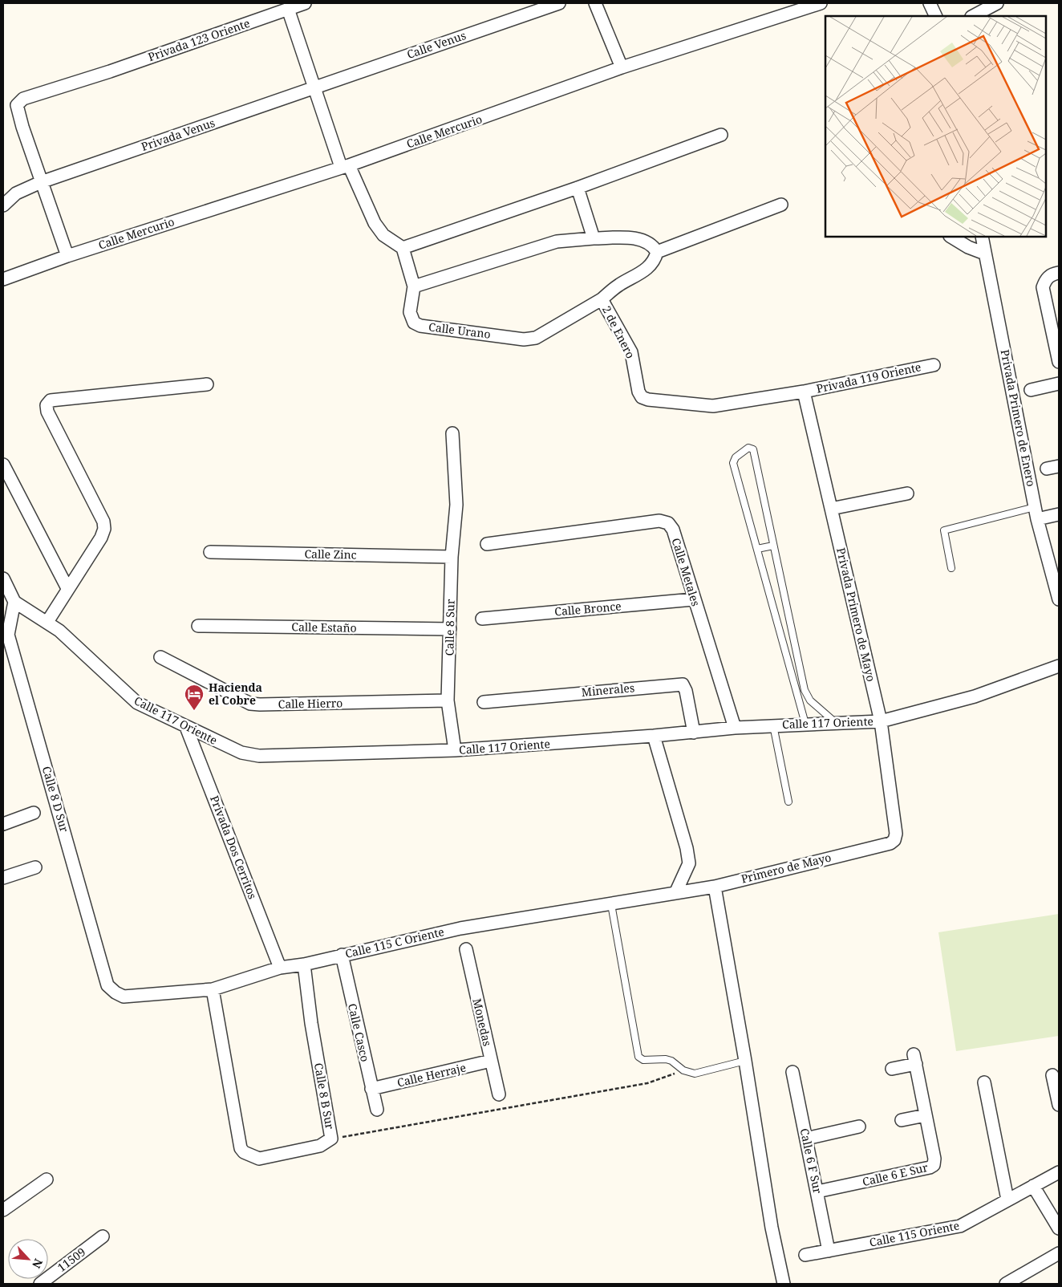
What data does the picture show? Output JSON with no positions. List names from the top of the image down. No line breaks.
{"streets":{"street":["Privada 123 Oriente","Calle Venus","Calle Mercurio","Privada Venus","Calle Urano","2 de Enero","Privada 119 Oriente","Privada Primero de Enero","Calle Zinc","Calle Metales","Calle Bronce","Privada Primero de Mayo","Calle Estaño","Calle 8 Sur","Minerales","Calle Hierro","Calle 117 Oriente","Calle 8 D Sur","Privada Dos Cerritos","Primero de Mayo","Calle 115 C Oriente","Monedas","Calle Casco","Calle Herraje","Calle 8 B Sur","Calle 6 F Sur","Calle 6 E Sur","Calle 115 Oriente","11509"]},"crossings":[["Privada 123 Oriente","Privada Venus"],["Calle Venus","Privada Venus"],["Calle Urano","2 de Enero"],["2 de Enero","Privada 119 Oriente"],["2 de Enero","Privada Primero de Mayo"],["Privada 119 Oriente","Privada Primero de Mayo"],["Calle Zinc","Calle 8 Sur"],["Calle Metales","Calle Bronce"],["Calle Metales","Calle 117 Oriente"],["Privada Primero de Mayo","Calle 117 Oriente"],["Privada Primero de Mayo","Primero de Mayo"],["Calle Estaño","Calle 8 Sur"],["Calle 8 Sur","Calle Hierro"],["Calle 8 Sur","Calle 117 Oriente"],["Minerales","Calle 117 Oriente"],["Calle 117 Oriente","Calle 8 D Sur"],["Calle 117 Oriente","Privada Dos Cerritos"],["Calle 8 D Sur","Calle 115 C Oriente"],["Privada Dos Cerritos","Calle 115 C Oriente"],["Primero de Mayo","Calle 115 C Oriente"],["Calle 115 C Oriente","Calle Casco"],["Calle 115 C Oriente","Calle 8 B Sur"],["Monedas","Calle Herraje"],["Calle Casco","Calle Herraje"],["Calle 6 F Sur","Calle 6 E Sur"],["Calle 6 F Sur","Calle 115 Oriente"]],"places":{"hotel":["Hacienda el Cobre"]},"north":"bottom right"}
